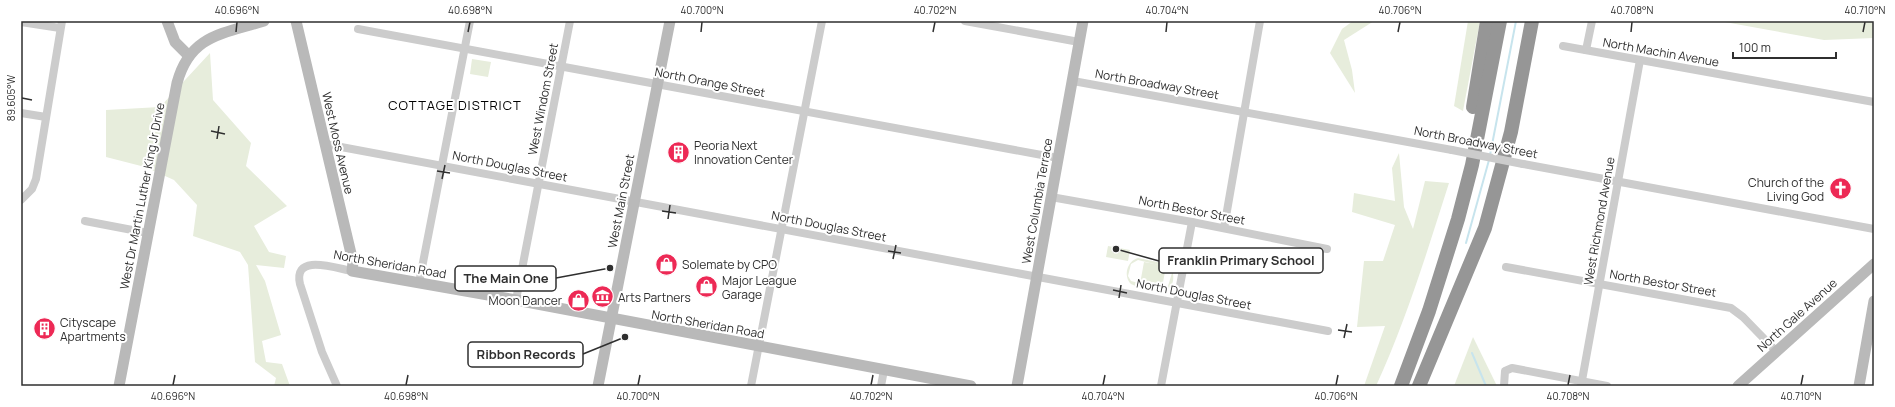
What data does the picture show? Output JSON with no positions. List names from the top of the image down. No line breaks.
{"streets":{"main road":["West Moss Avenue","West Dr Martin Luther King Jr Drive","West Main Street","West Columbia Terrace","North Sheridan Road","North Gale Avenue"],"street":["North Machin Avenue","North Orange Street","North Broadway Street","West Windom Street","North Douglas Street","North Bestor Street","West Richmond Avenue"]},"crossings":[["North Machin Avenue","West Richmond Avenue"],["North Orange Street","West Windom Street"],["North Orange Street","West Main Street"],["North Orange Street","West Columbia Terrace"],["North Broadway Street","West Columbia Terrace"],["North Broadway Street","West Richmond Avenue"],["West Windom Street","North Douglas Street"],["West Windom Street","North Sheridan Road"],["West Moss Avenue","North Douglas Street"],["West Moss Avenue","North Sheridan Road"],["North Douglas Street","West Main Street"],["North Douglas Street","West Columbia Terrace"],["West Main Street","North Sheridan Road"],["West Columbia Terrace","North Bestor Street"],["North Bestor Street","West Richmond Avenue"],["North Bestor Street","North Gale Avenue"]],"districts":["COTTAGE DISTRICT"],"places":{"building":["Peoria Next Innovation Center","Cityscape Apartments"],"church":["Church of the Living God"],"other":["Franklin Primary School","The Main One","Ribbon Records"],"shop":["Solemate by CPO","Major League Garage","Moon Dancer"],"museum":["Arts Partners"]},"scale_bar":"100 m","coordinates":["40.696°N","40.698°N","40.700°N","40.702°N","40.704°N","40.706°N","40.708°N","40.710°N","89.605°W"]}
